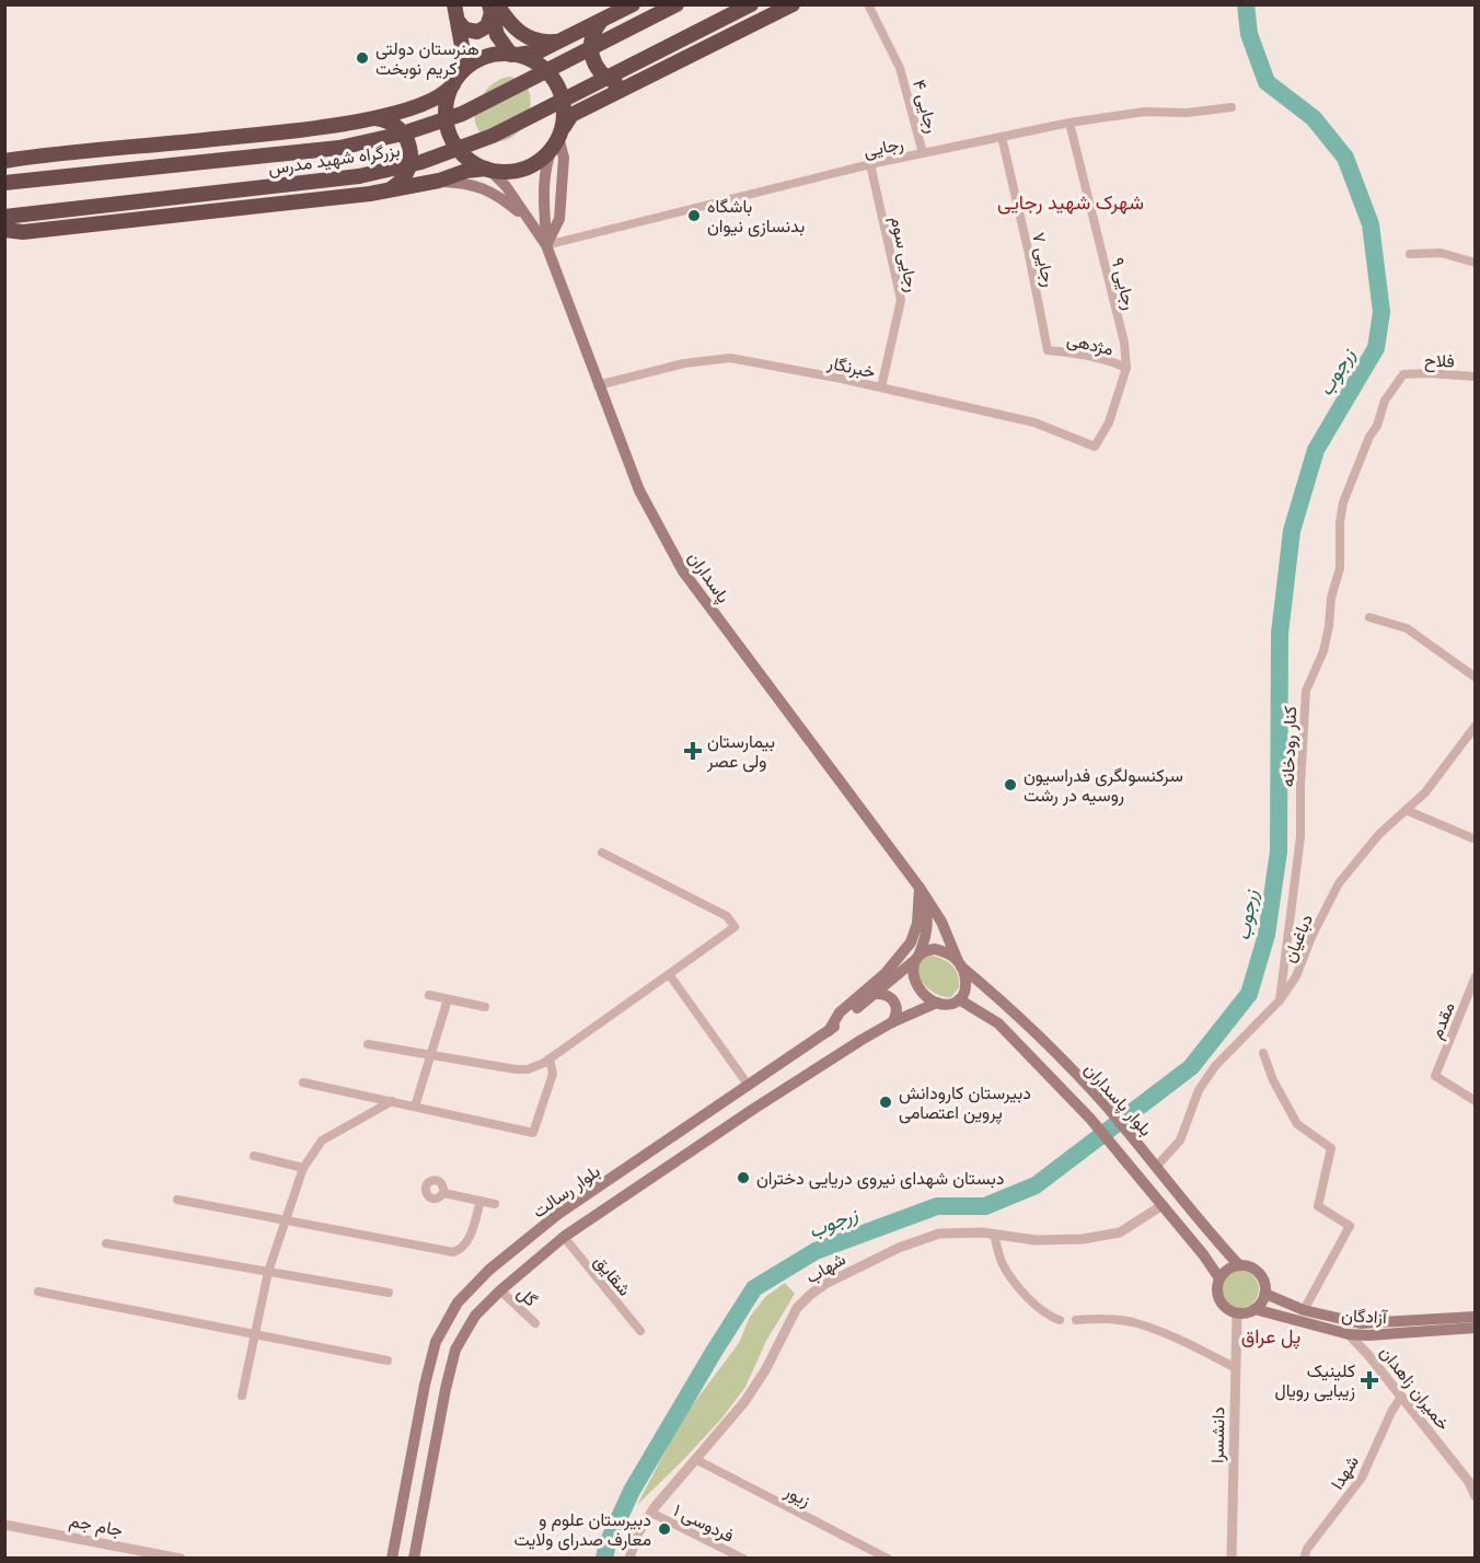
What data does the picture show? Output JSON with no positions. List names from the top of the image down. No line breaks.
{"streets":{"highway":["بزرگراه شهید مدرس"],"main road":["پاسداران","بلوار پاسداران","بلوار رسالت","آزادگان"],"street":["رجایی ۴","رجایی","رجایی سوم","رجایی ۷","رجایی ۹","مژدهی","فلاح","خبرنگار","کنار رودخانه","دباغیان","مقدم","شهاب","شقایق","گل","خمیران زاهدان","دانشسرا","شهدا","زیور","فردوسی ۱","جام جم"]},"crossings":[["رجایی ۴","رجایی"],["رجایی","رجایی سوم"],["رجایی","رجایی ۷"],["رجایی","رجایی ۹"],["رجایی","پاسداران"],["رجایی سوم","خبرنگار"],["رجایی ۷","مژدهی"],["رجایی ۹","مژدهی"],["رجایی ۹","خبرنگار"],["فلاح","کنار رودخانه"],["خبرنگار","پاسداران"],["پاسداران","بلوار پاسداران"],["پاسداران","بلوار رسالت"],["کنار رودخانه","دباغیان"],["دباغیان","بلوار پاسداران"],["بلوار پاسداران","بلوار رسالت"],["بلوار پاسداران","شهاب"],["بلوار پاسداران","آزادگان"],["بلوار پاسداران","دانشسرا"],["بلوار رسالت","شقایق"],["بلوار رسالت","گل"],["شهاب","زیور"],["شهاب","فردوسی ۱"],["آزادگان","خمیران زاهدان"],["آزادگان","دانشسرا"],["خمیران زاهدان","شهدا"]],"districts":["شهرک شهید رجایی","پل عراق"],"water":["زرجوب"],"places":{"other":["هنرستان دولتی کریم نوبخت","باشگاه بدنسازی نیوان","سرکنسولگری فدراسیون روسیه در رشت","دبیرستان کارودانش پروین اعتصامی","دبستان شهدای نیروی دریایی دختران","دبیرستان علوم و معارف صدرای ولایت"],"health":["بیمارستان ولی عصر","کلینیک زیبایی رویال"]}}
